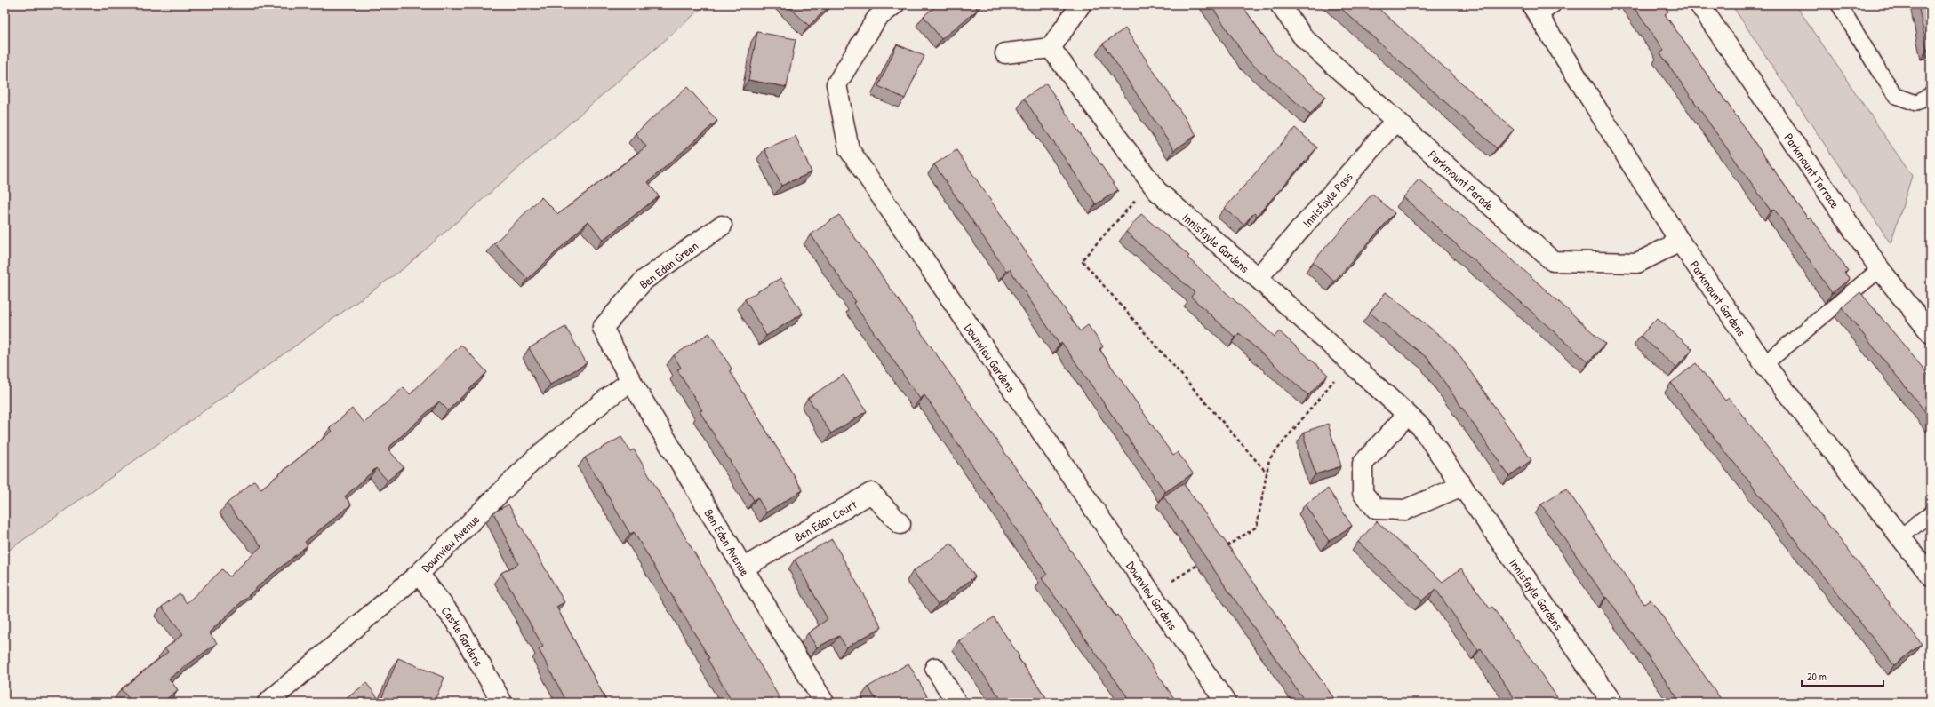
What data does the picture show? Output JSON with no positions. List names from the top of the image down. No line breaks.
{"streets":{"street":["Parkmount Terrace","Parkmount Parade","Innisfayle Pass","Innisfayle Gardens","Ben Edan Green","Parkmount Gardens","Downview Gardens","Ben Edan Court","Downview Avenue","Ben Eden Avenue","Castle Gardens"]},"crossings":[["Parkmount Parade","Innisfayle Pass"],["Parkmount Parade","Parkmount Gardens"],["Innisfayle Pass","Innisfayle Gardens"],["Ben Edan Green","Downview Avenue"],["Ben Edan Green","Ben Eden Avenue"],["Ben Edan Court","Ben Eden Avenue"],["Downview Avenue","Ben Eden Avenue"],["Downview Avenue","Castle Gardens"]],"scale_bar":"20 m"}
